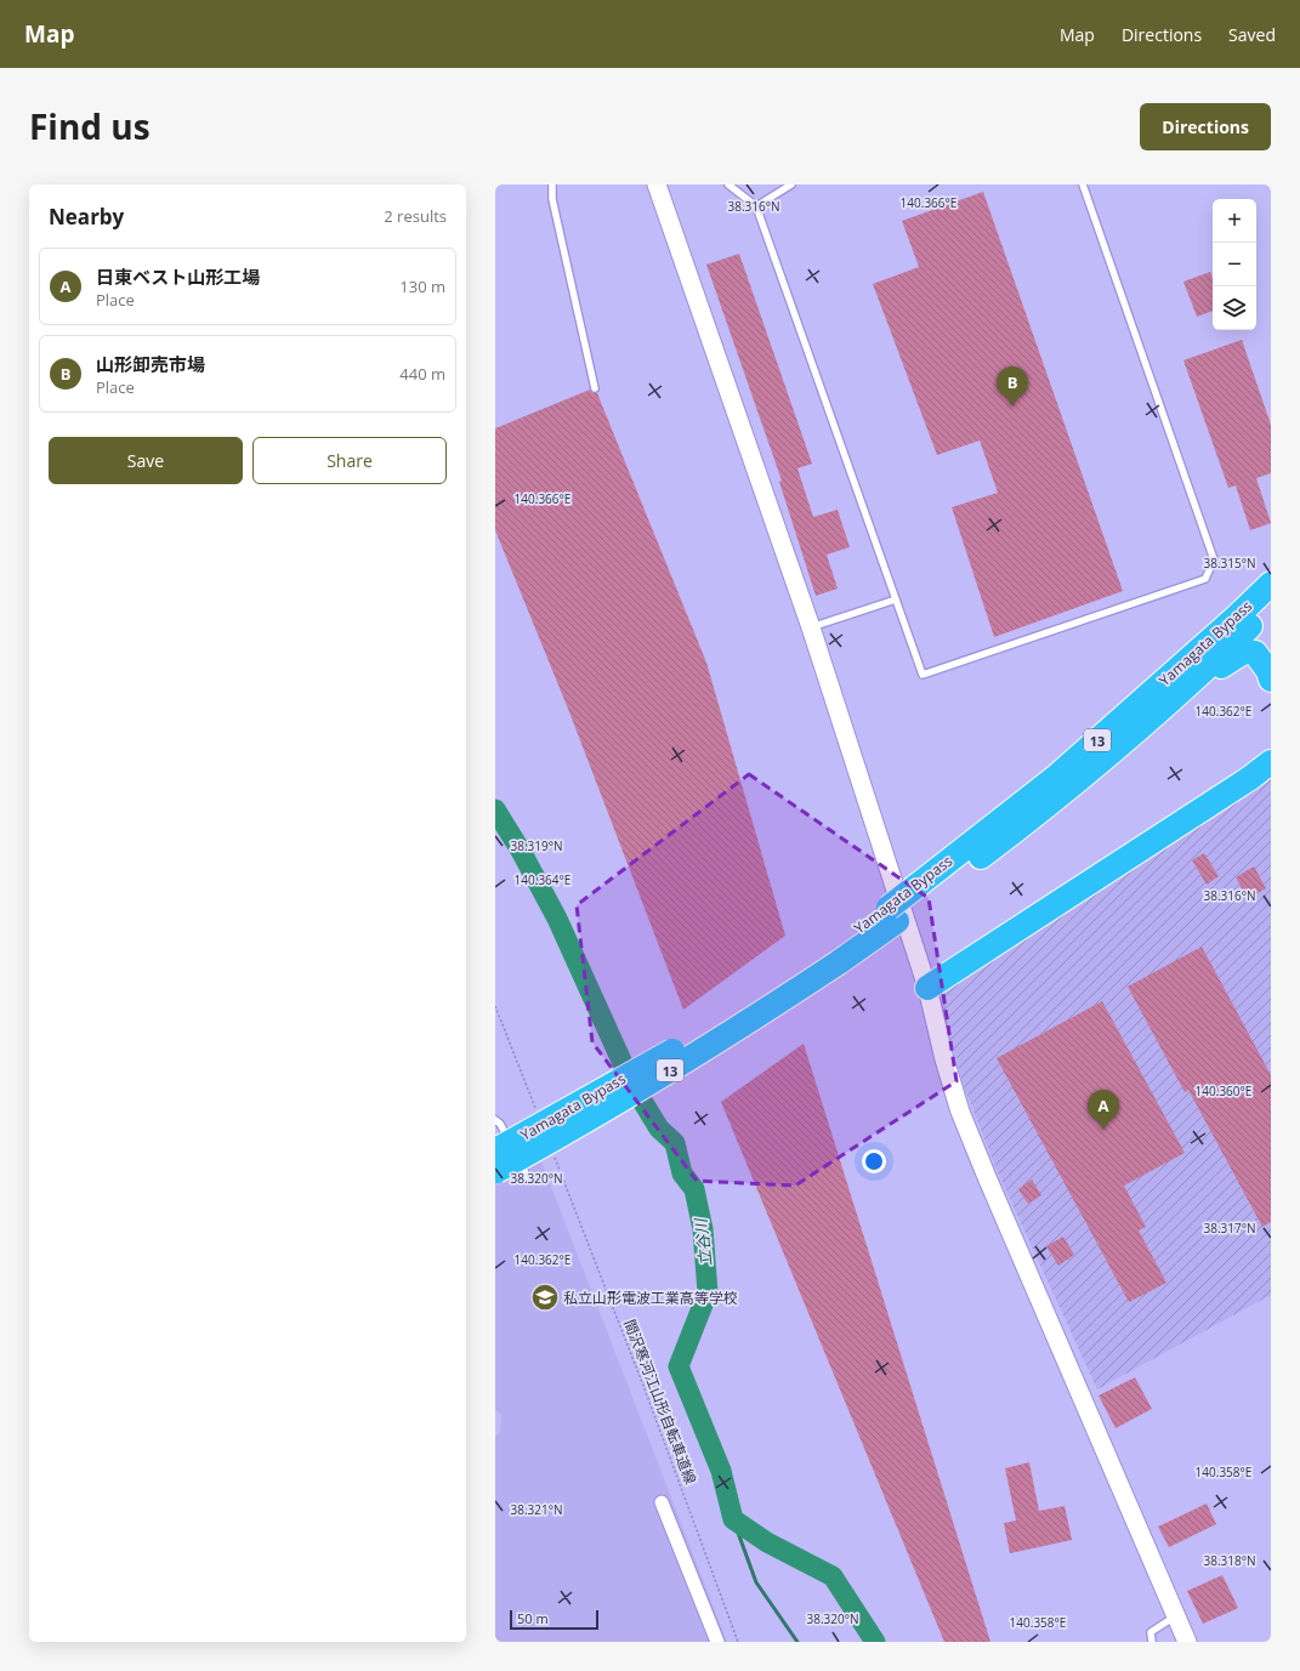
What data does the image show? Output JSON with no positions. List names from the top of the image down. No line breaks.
{"streets":{"highway":["Yamagata Bypass","13"],"path":["間沢寒河江山形自転車道線"]},"water":["立谷川"],"places":{"school or university":["私立山形電波工業高等学校"]},"scale_bar":"50 m","page":{"header":"Map","nav":["Map","Directions","Saved"],"title":"Find us","buttons":["Directions",["Save","Share"]],"heading":["Nearby","2 results"],"map_buttons":["+","−"],"list":[{"mark":"A","name":"日東ベスト山形工場","note":"Place","value":"130 m"},{"mark":"B","name":"山形卸売市場","note":"Place","value":"440 m"}],"pins":["B","A"],"scale":"50 m"},"coordinates":["140.366°E","38.316°N","38.315°N","140.362°E","38.319°N","140.364°E","140.360°E","38.320°N","38.317°N","140.358°E","38.321°N","38.318°N"]}
